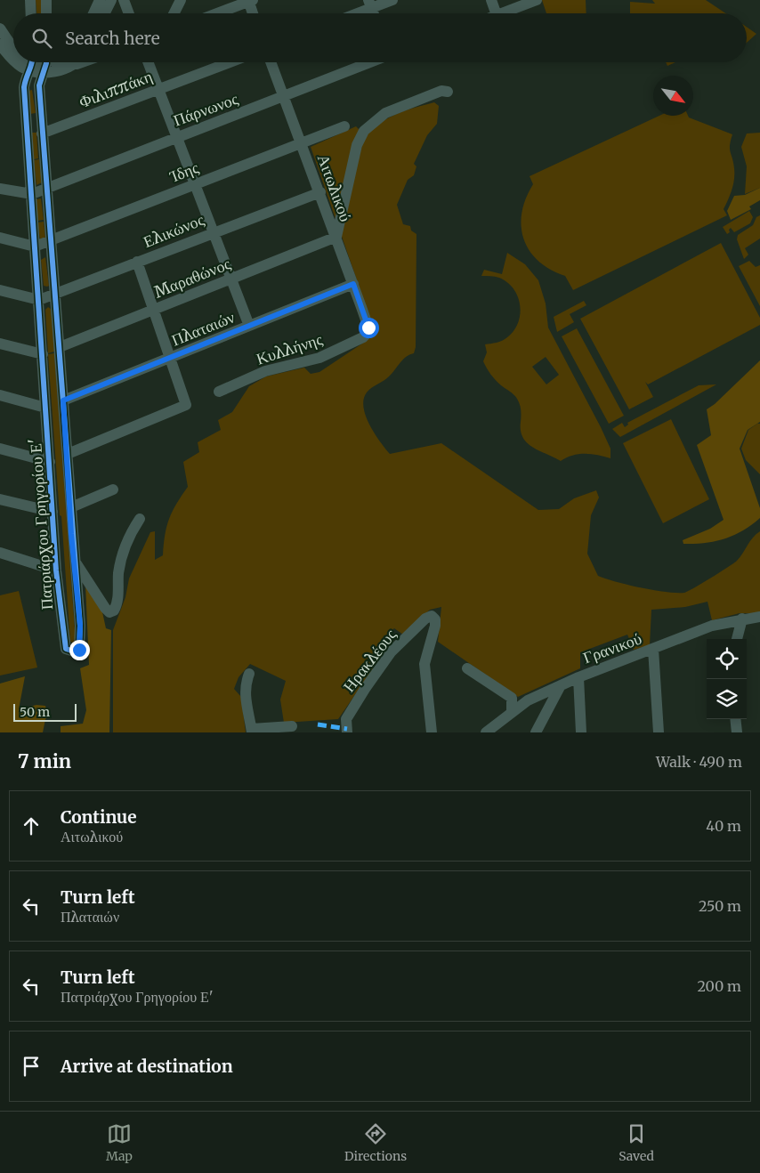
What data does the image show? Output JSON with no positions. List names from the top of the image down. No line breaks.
{"streets":{"street":["Φιλιππάκη","Πάρνωνος","Ίδης","Αιτωλικού","Ελικώνος","Μαραθώνος","Πλαταιών","Κυλλήνης","Πατριάρχου Γρηγορίου Ε'","Γρανικού","Ηρακλέους"]},"crossings":[["Φιλιππάκη","Πατριάρχου Γρηγορίου Ε'"],["Πάρνωνος","Αιτωλικού"],["Πάρνωνος","Πατριάρχου Γρηγορίου Ε'"],["Ίδης","Αιτωλικού"],["Ίδης","Πατριάρχου Γρηγορίου Ε'"],["Αιτωλικού","Ελικώνος"],["Αιτωλικού","Μαραθώνος"],["Αιτωλικού","Πλαταιών"],["Αιτωλικού","Κυλλήνης"],["Ελικώνος","Πατριάρχου Γρηγορίου Ε'"],["Μαραθώνος","Πατριάρχου Γρηγορίου Ε'"],["Πλαταιών","Πατριάρχου Γρηγορίου Ε'"]],"scale_bar":"50 m","north":"bottom right","page":{"search":"Search here","scale":"50 m","heading":["7 min","Walk · 490 m"],"list":[["Continue","Αιτωλικού","40 m"],["Turn left","Πλαταιών","250 m"],["Turn left","Πατριάρχου Γρηγορίου Ε'","200 m"],"Arrive at destination"],"nav":["Map","Directions","Saved"]}}
